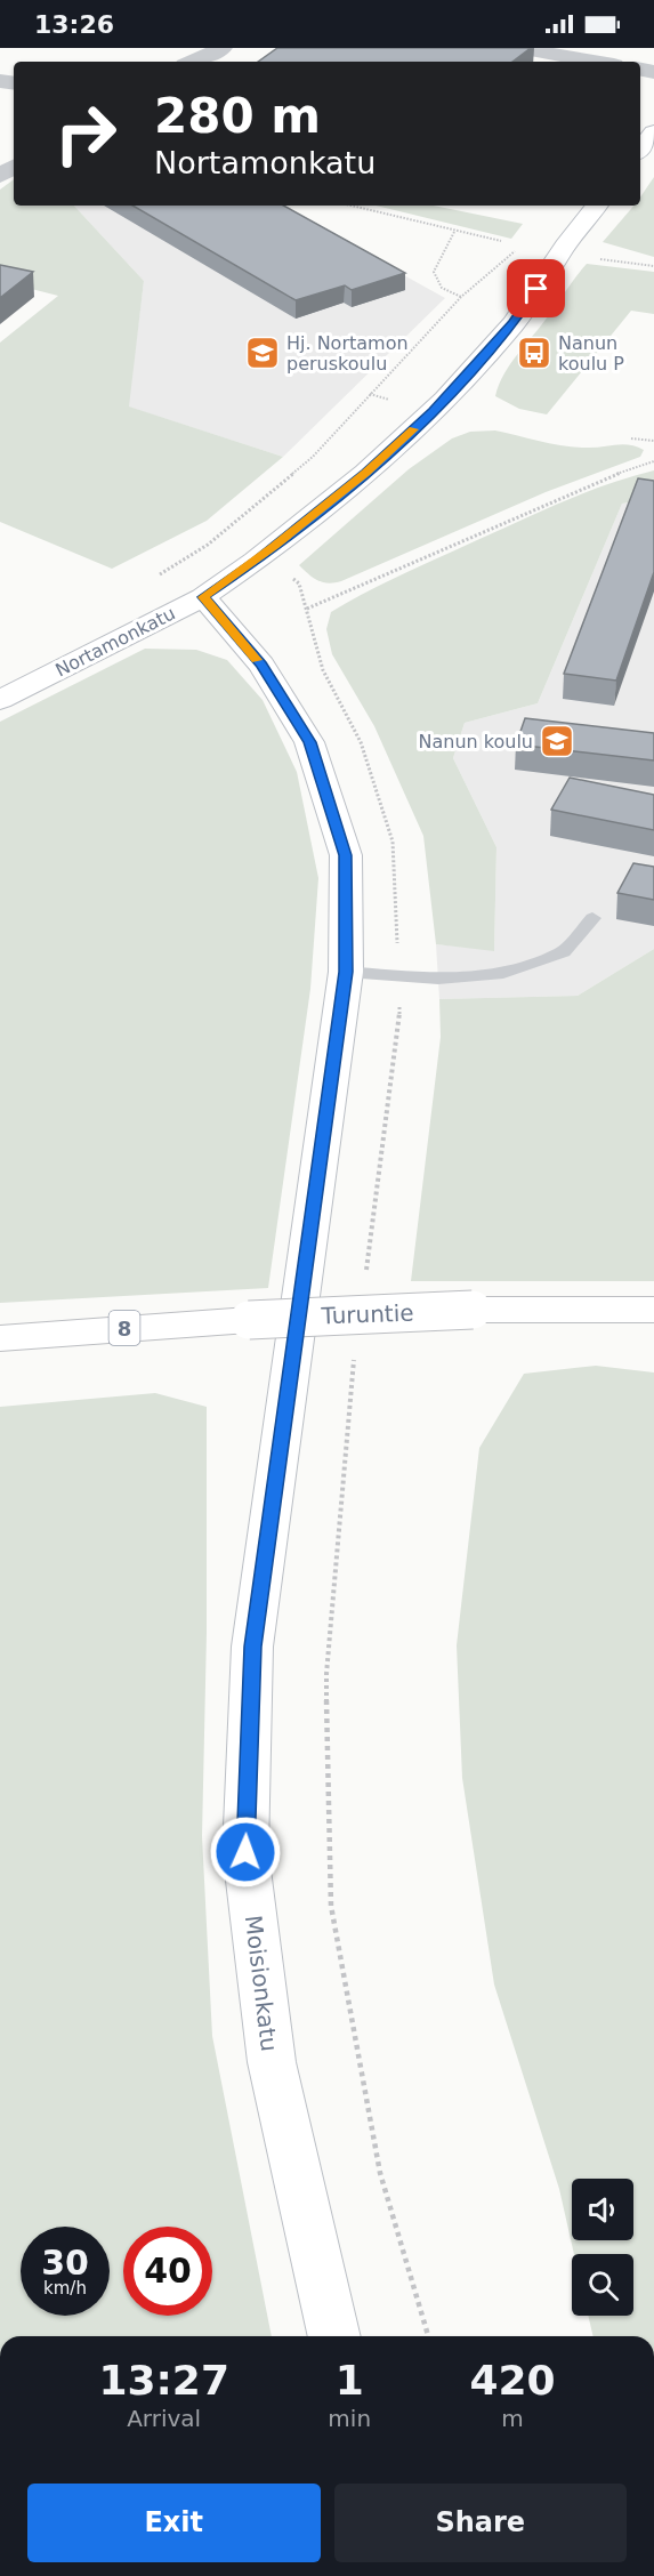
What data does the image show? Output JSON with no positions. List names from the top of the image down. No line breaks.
{"streets":{"main road":["Nortamonkatu","Turuntie","8","Moisionkatu"]},"crossings":[["Nortamonkatu","Moisionkatu"]],"places":{"school or university":["Hj. Nortamon peruskoulu","Nanun koulu"],"bus stop":["Nanun koulu P"]},"page":{"status":"13:26","turn":["280 m","Nortamonkatu"],"speed":"30 km/h","limit":"40","eta":["13:27","Arrival","1","min","420","m"],"buttons":["Exit","Share"]}}
